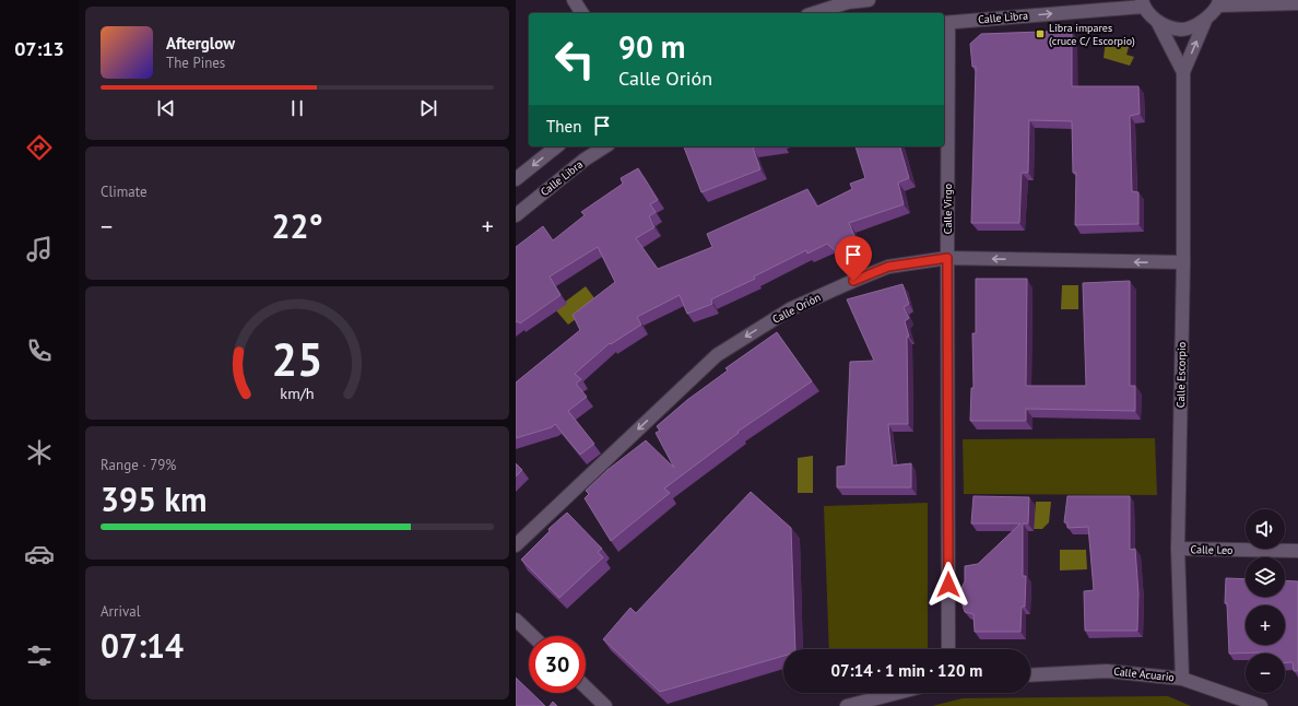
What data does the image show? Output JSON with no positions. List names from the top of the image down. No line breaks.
{"streets":{"street":["Calle Libra","Calle Virgo","Calle Orión","Calle Escorpio","Calle Leo","Calle Acuario"]},"crossings":[["Calle Libra","Calle Virgo"],["Calle Libra","Calle Escorpio"],["Calle Virgo","Calle Orión"],["Calle Orión","Calle Escorpio"],["Calle Escorpio","Calle Leo"],["Calle Escorpio","Calle Acuario"]],"one_way":["Calle Libra","Calle Orión"],"places":{"transit":["Libra impares (cruce C/ Escorpio)"]},"page":{"tabs":"07:13","turn":["90 m","Calle Orión"],"song":["Afterglow","The Pines"],"then":"Then","tile":["Climate",["Range · 79%","395 km"],["Arrival","07:14"]],"heat":["−","22°","+"],"map_buttons":["+","−"],"limit":"30","trip":"07:14 · 1 min · 120 m","gauge":["25","km/h"]}}
